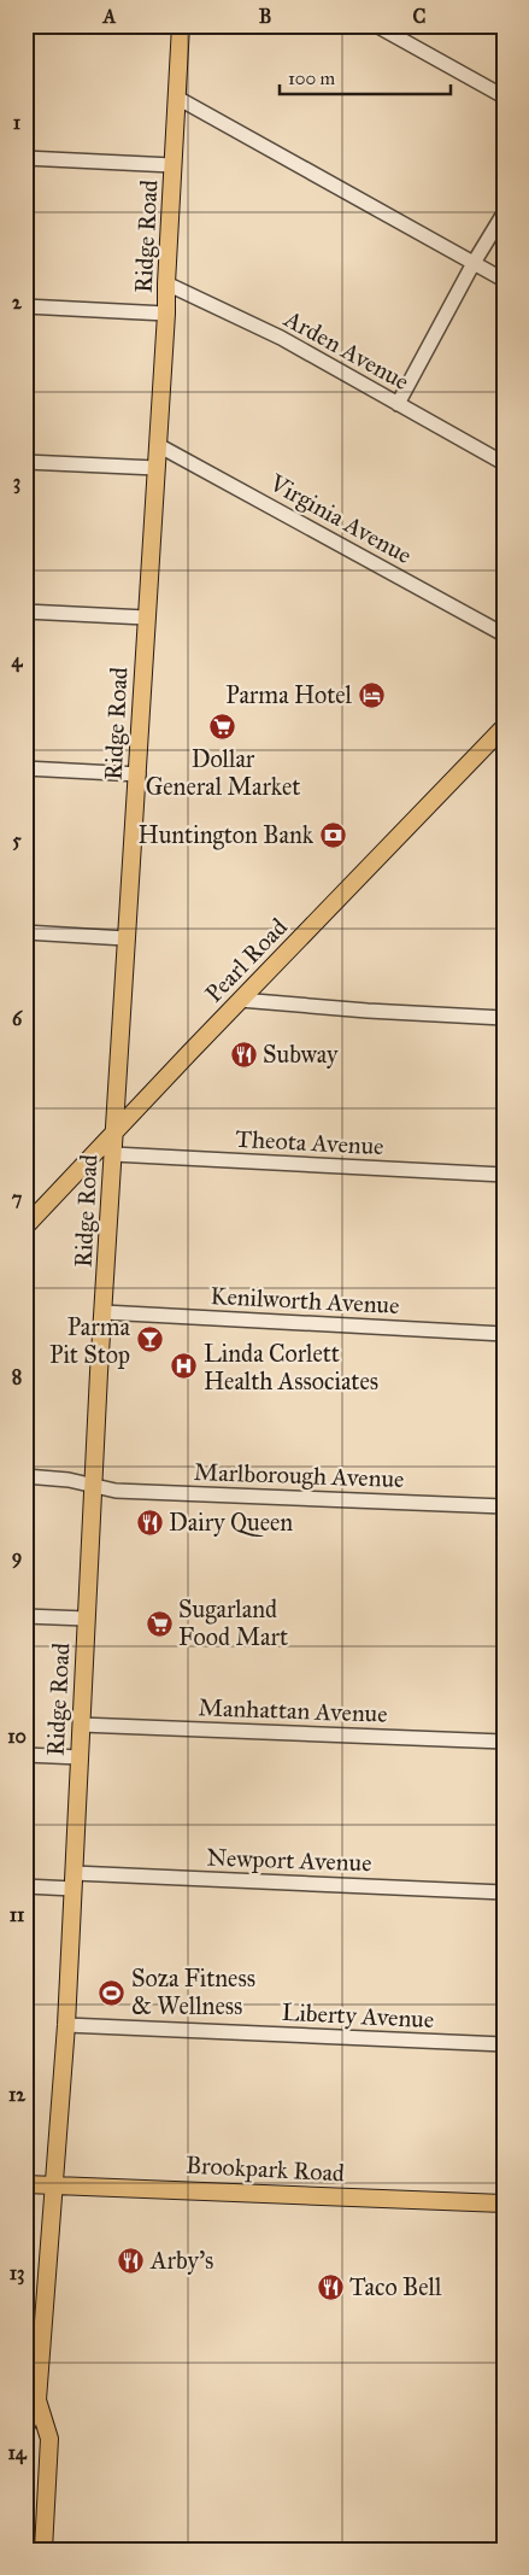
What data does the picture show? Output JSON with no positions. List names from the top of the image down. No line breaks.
{"streets":{"main road":["Ridge Road","Pearl Road","Brookpark Road"],"street":["Arden Avenue","Virginia Avenue","Theota Avenue","Kenilworth Avenue","Marlborough Avenue","Manhattan Avenue","Newport Avenue","Liberty Avenue"]},"crossings":[["Ridge Road","Arden Avenue"],["Ridge Road","Virginia Avenue"],["Ridge Road","Pearl Road"],["Ridge Road","Theota Avenue"],["Ridge Road","Kenilworth Avenue"],["Ridge Road","Marlborough Avenue"],["Ridge Road","Manhattan Avenue"],["Ridge Road","Newport Avenue"],["Ridge Road","Liberty Avenue"],["Ridge Road","Brookpark Road"]],"places":{"hotel":["Parma Hotel"],"supermarket":["Dollar General Market","Sugarland Food Mart"],"bank":["Huntington Bank"],"restaurant":["Subway","Dairy Queen","Arby's","Taco Bell"],"bar":["Parma Pit Stop"],"hospital":["Linda Corlett Health Associates"],"sports":["Soza Fitness & Wellness"]},"scale_bar":"100 m","grid":{"columns":["A","B","C"],"rows":["1","2","3","4","5","6","7","8","9","10","11","12","13","14"]}}
